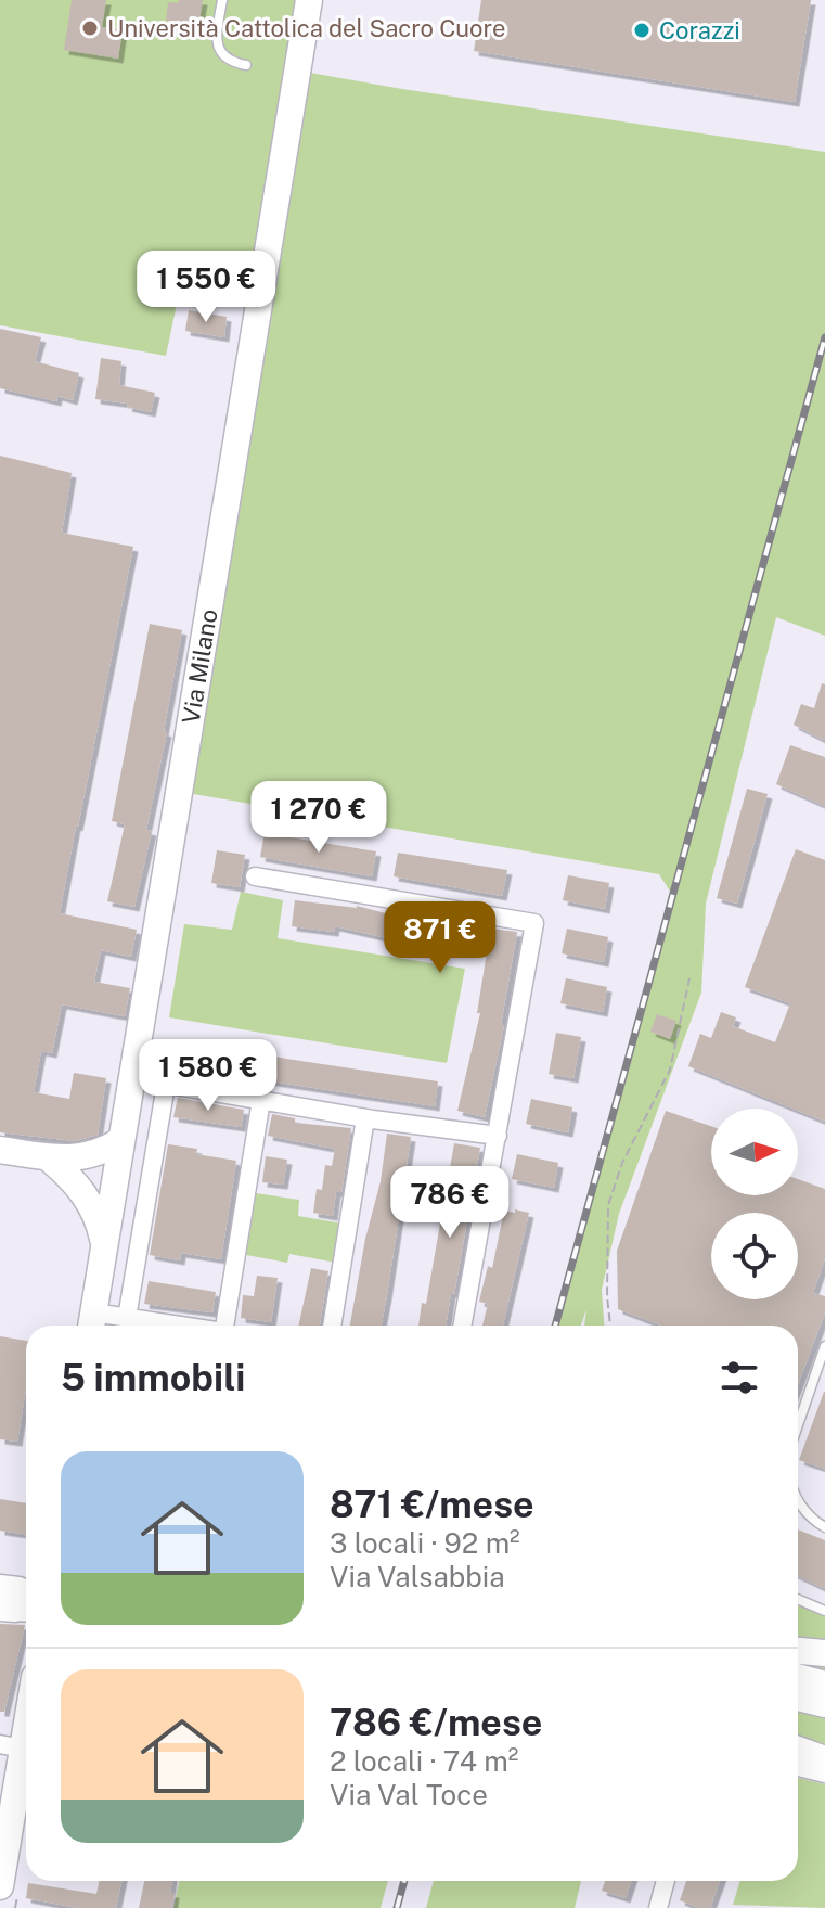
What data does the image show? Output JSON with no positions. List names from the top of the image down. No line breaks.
{"streets":{"main road":["Via Milano"]},"places":["Università Cattolica del Sacro Cuore","Corazzi"],"north":"right","page":{"price":["1 550 €","1 270 €","871 €","1 580 €","786 €"],"heading":"5 immobili","list":[{"name":"871 €/mese","note":"3 locali · 92 m² · Via Valsabbia"},{"name":"786 €/mese","note":"2 locali · 74 m² · Via Val Toce"}]}}
